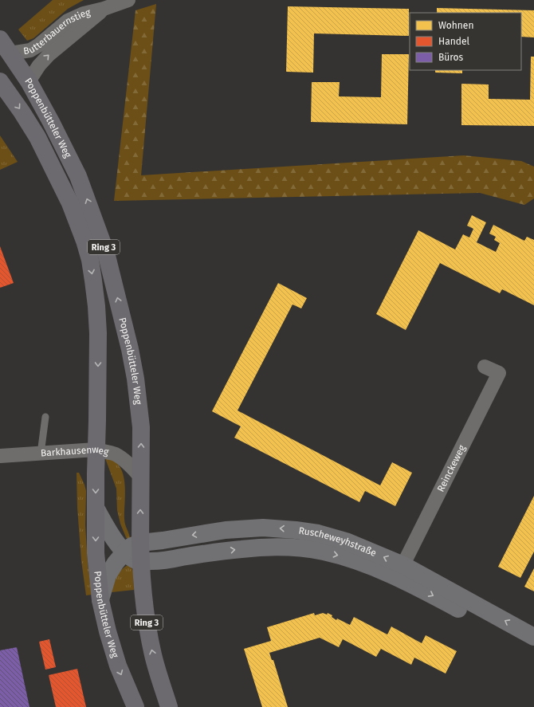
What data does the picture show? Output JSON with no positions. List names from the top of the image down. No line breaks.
{"streets":{"main road":["Poppenbütteler Weg","Ring 3"],"street":["Butterbauernstieg","Barkhausenweg","Reinckeweg","Ruscheweyhstraße"]},"crossings":[["Butterbauernstieg","Poppenbütteler Weg"],["Poppenbütteler Weg","Barkhausenweg"],["Poppenbütteler Weg","Ruscheweyhstraße"],["Reinckeweg","Ruscheweyhstraße"]],"legend":["Wohnen","Handel","Büros"]}
